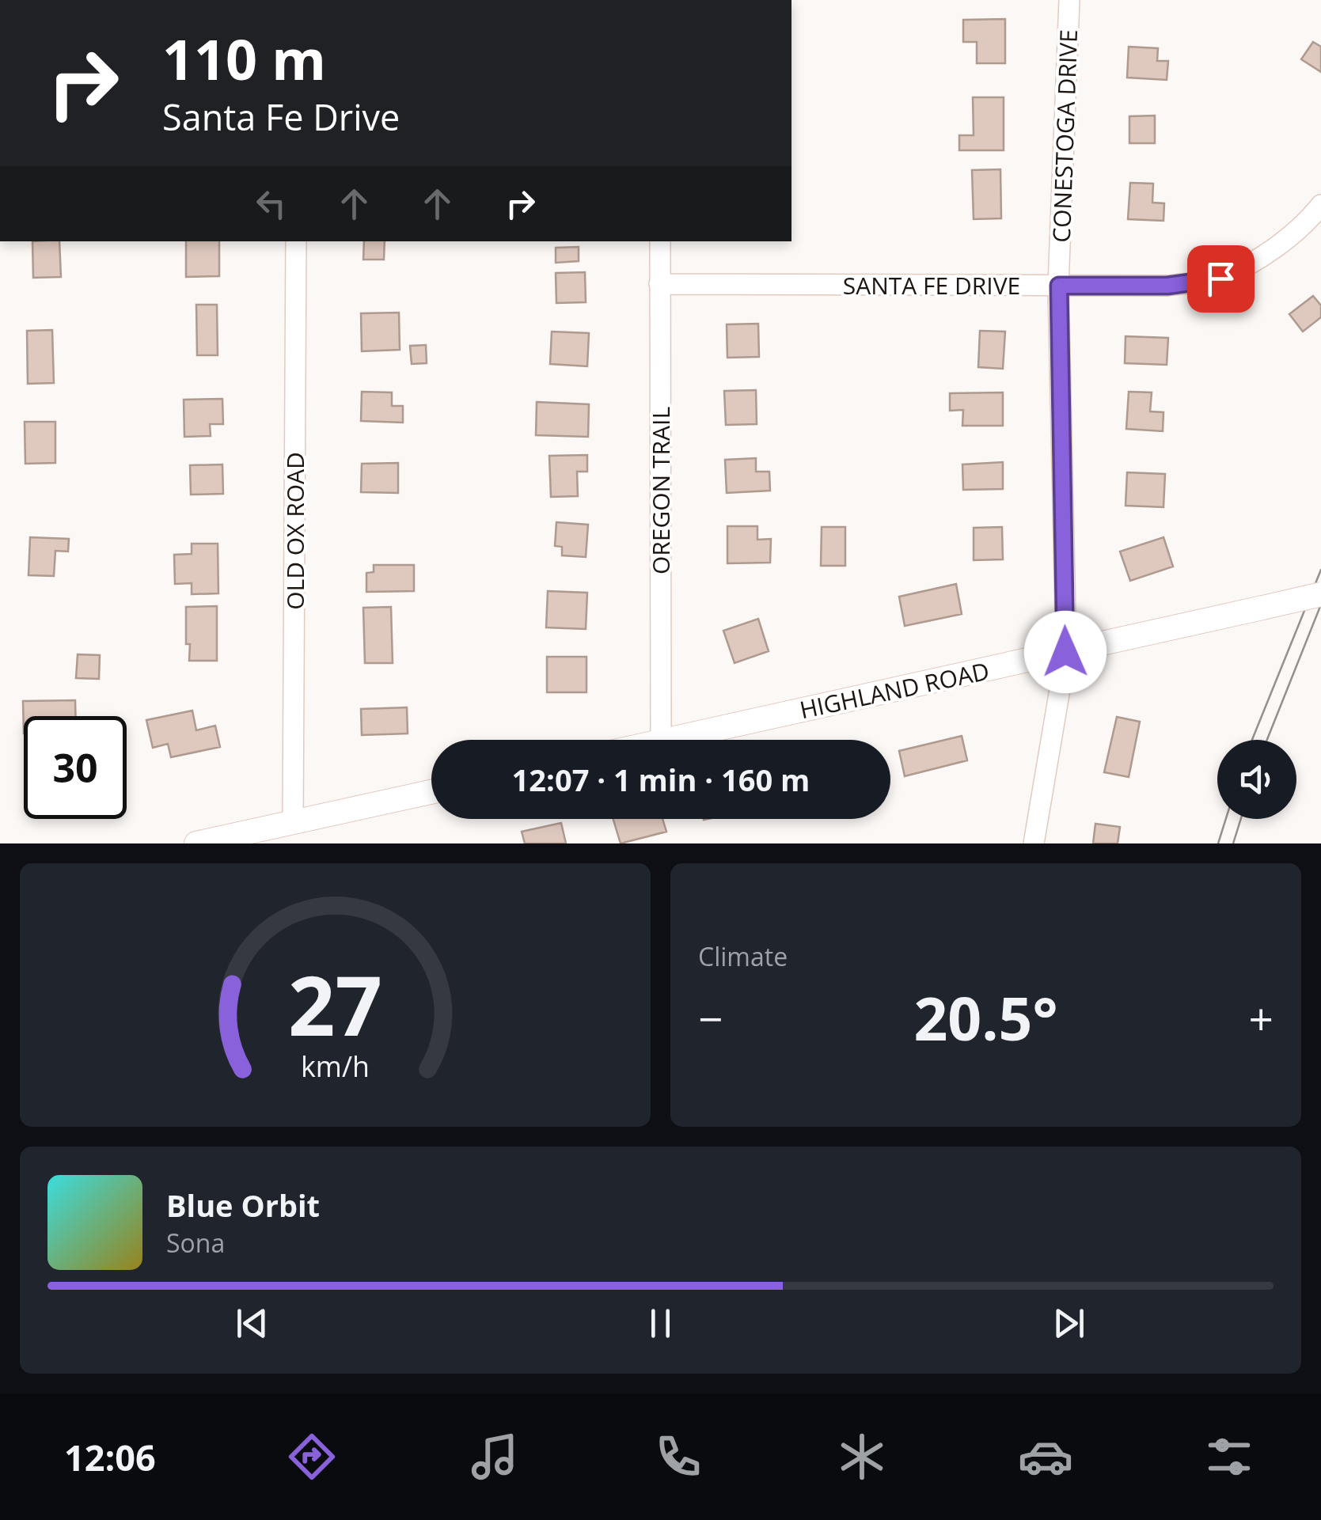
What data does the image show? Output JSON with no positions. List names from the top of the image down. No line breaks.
{"streets":{"street":["CONESTOGA DRIVE","SANTA FE DRIVE","OREGON TRAIL","OLD OX ROAD","HIGHLAND ROAD"]},"crossings":[["CONESTOGA DRIVE","SANTA FE DRIVE"],["CONESTOGA DRIVE","HIGHLAND ROAD"],["SANTA FE DRIVE","OREGON TRAIL"]],"page":{"turn":["110 m","Santa Fe Drive"],"limit":"30","trip":"12:07 · 1 min · 160 m","tile":"Climate","heat":["−","20.5°","+"],"song":["Blue Orbit","Sona"],"tabs":"12:06","gauge":["27","km/h"]}}
